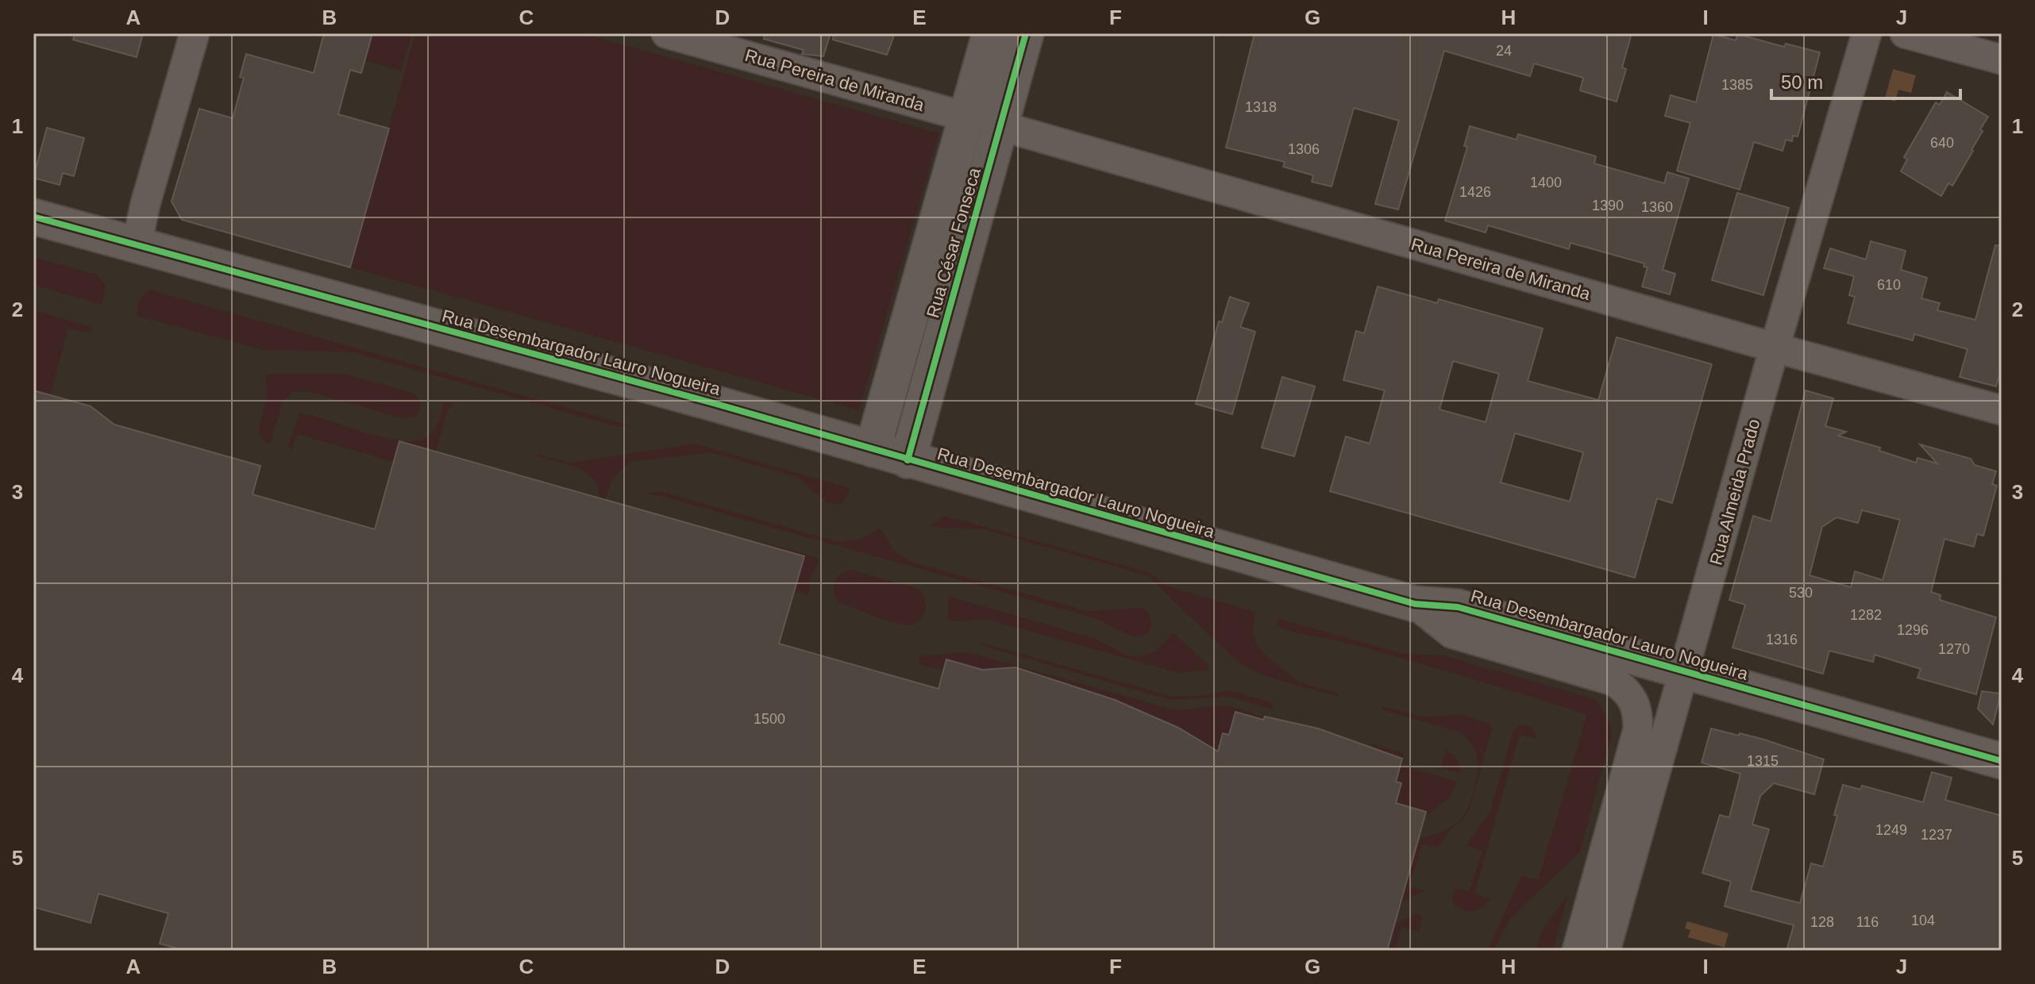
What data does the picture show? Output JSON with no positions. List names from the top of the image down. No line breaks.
{"streets":{"street":["Rua Pereira de Miranda","Rua César Fonseca","Rua Desembargador Lauro Nogueira","Rua Almeida Prado"]},"crossings":[["Rua Pereira de Miranda","Rua César Fonseca"],["Rua Pereira de Miranda","Rua Almeida Prado"],["Rua César Fonseca","Rua Desembargador Lauro Nogueira"],["Rua Desembargador Lauro Nogueira","Rua Almeida Prado"]],"house_numbers":["24","1385","1318","640","1306","1400","1426","1390","1360","610","530","1282","1296","1316","1270","1500","1315","1249","1237","104","128","116"],"scale_bar":"50 m","grid":{"columns":["A","B","C","D","E","F","G","H","I","J"],"rows":["1","2","3","4","5"]}}
